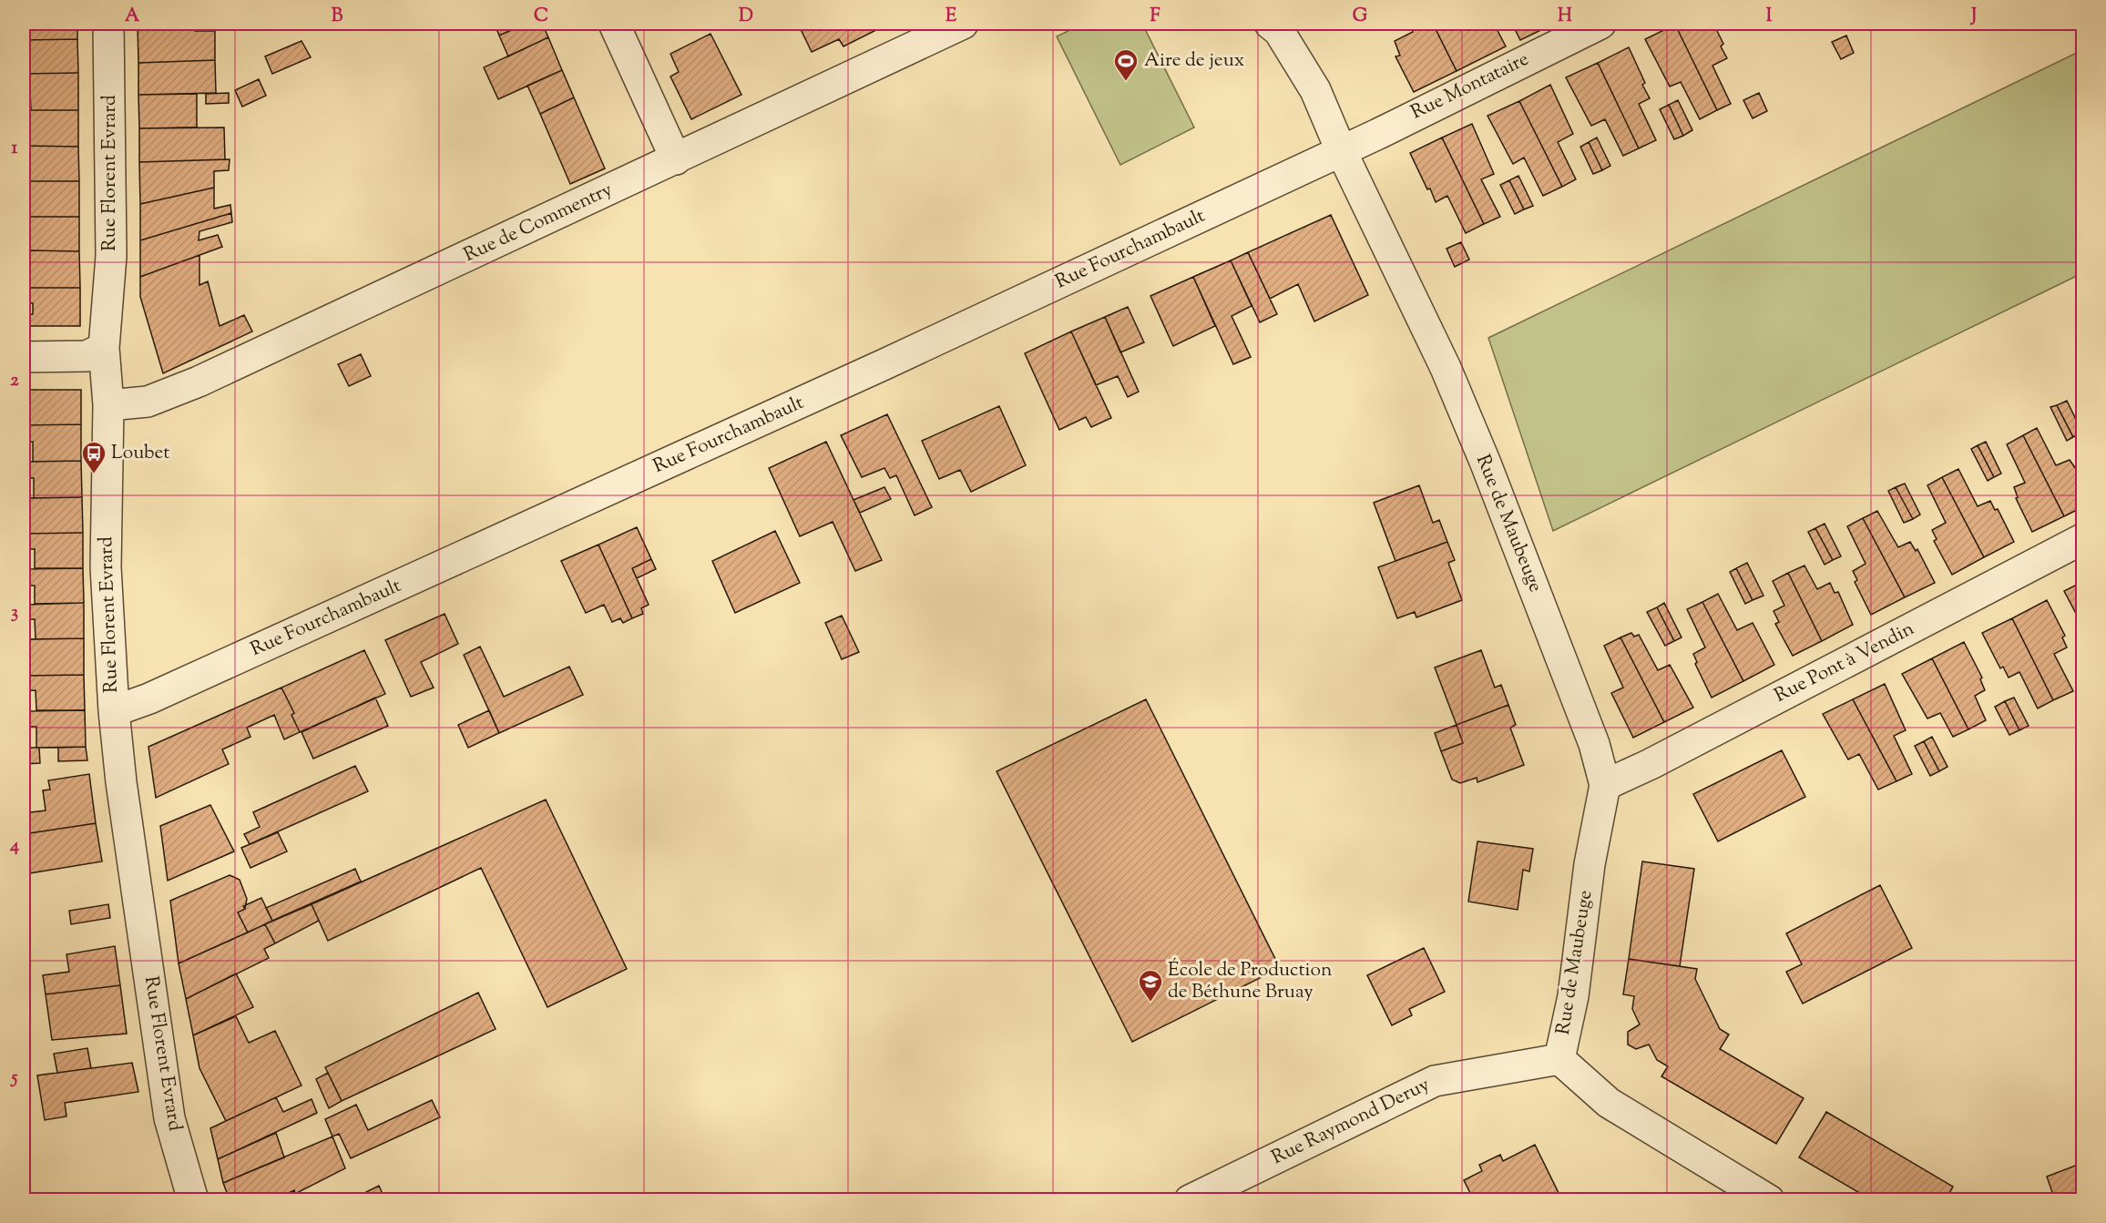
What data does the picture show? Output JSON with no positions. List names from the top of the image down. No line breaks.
{"streets":{"street":["Rue Montataire","Rue Florent Evrard","Rue de Commentry","Rue Fourchambault","Rue de Maubeuge","Rue Pont à Vendin","Rue Raymond Deruy"]},"crossings":[["Rue Montataire","Rue Fourchambault"],["Rue Montataire","Rue de Maubeuge"],["Rue Florent Evrard","Rue de Commentry"],["Rue Florent Evrard","Rue Fourchambault"],["Rue Fourchambault","Rue de Maubeuge"],["Rue de Maubeuge","Rue Pont à Vendin"],["Rue de Maubeuge","Rue Raymond Deruy"]],"places":{"sports":["Aire de jeux"],"bus stop":["Loubet"],"school or university":["École de Production de Béthune Bruay"]},"grid":{"columns":["A","B","C","D","E","F","G","H","I","J"],"rows":["1","2","3","4","5"]}}
